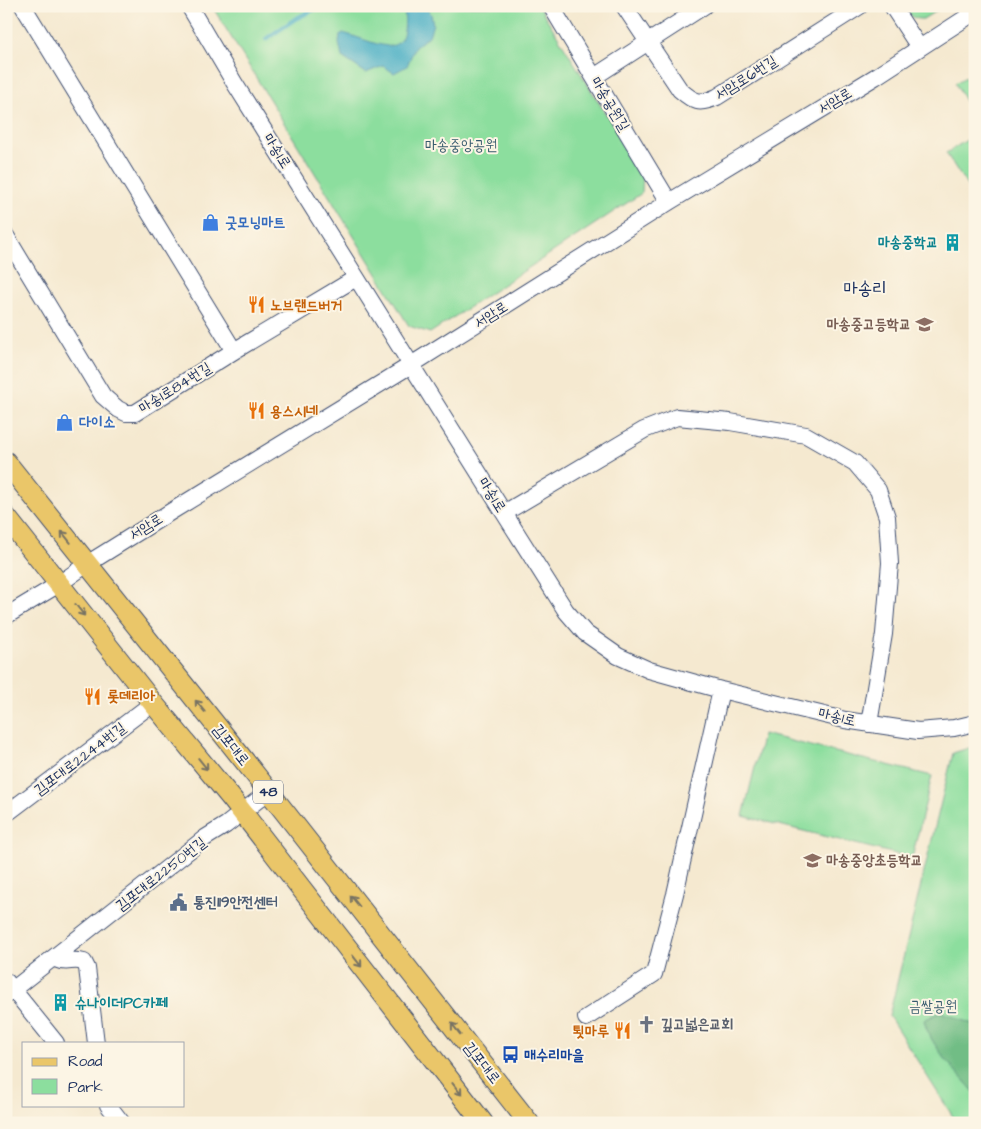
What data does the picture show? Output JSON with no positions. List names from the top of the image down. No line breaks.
{"streets":{"main road":["김포대로","48"],"street":["서암로6번길","서암로","마송공원길","마송1로","마송1로84번길","김포대로2244번길","김포대로2250번길"]},"crossings":[["서암로","마송공원길"],["서암로","마송1로"],["서암로","김포대로"],["서암로","48"],["마송1로","마송1로84번길"],["김포대로","김포대로2250번길"],["김포대로2244번길","48"],["48","김포대로2250번길"]],"districts":["마송리"],"parks":["마송중앙공원","금쌀공원"],"places":{"shop":["굿모닝마트","다이소"],"building":["마송중학교","슈나이더PC카페"],"restaurant":["노브랜드버거","용스시네","롯데리아","툇마루"],"school or university":["마송중고등학교","마송중앙초등학교"],"public building":["통진119안전센터"],"church":["깊고넓은교회"],"bus stop":["매수리마을"]},"legend":["Road","Park"]}
